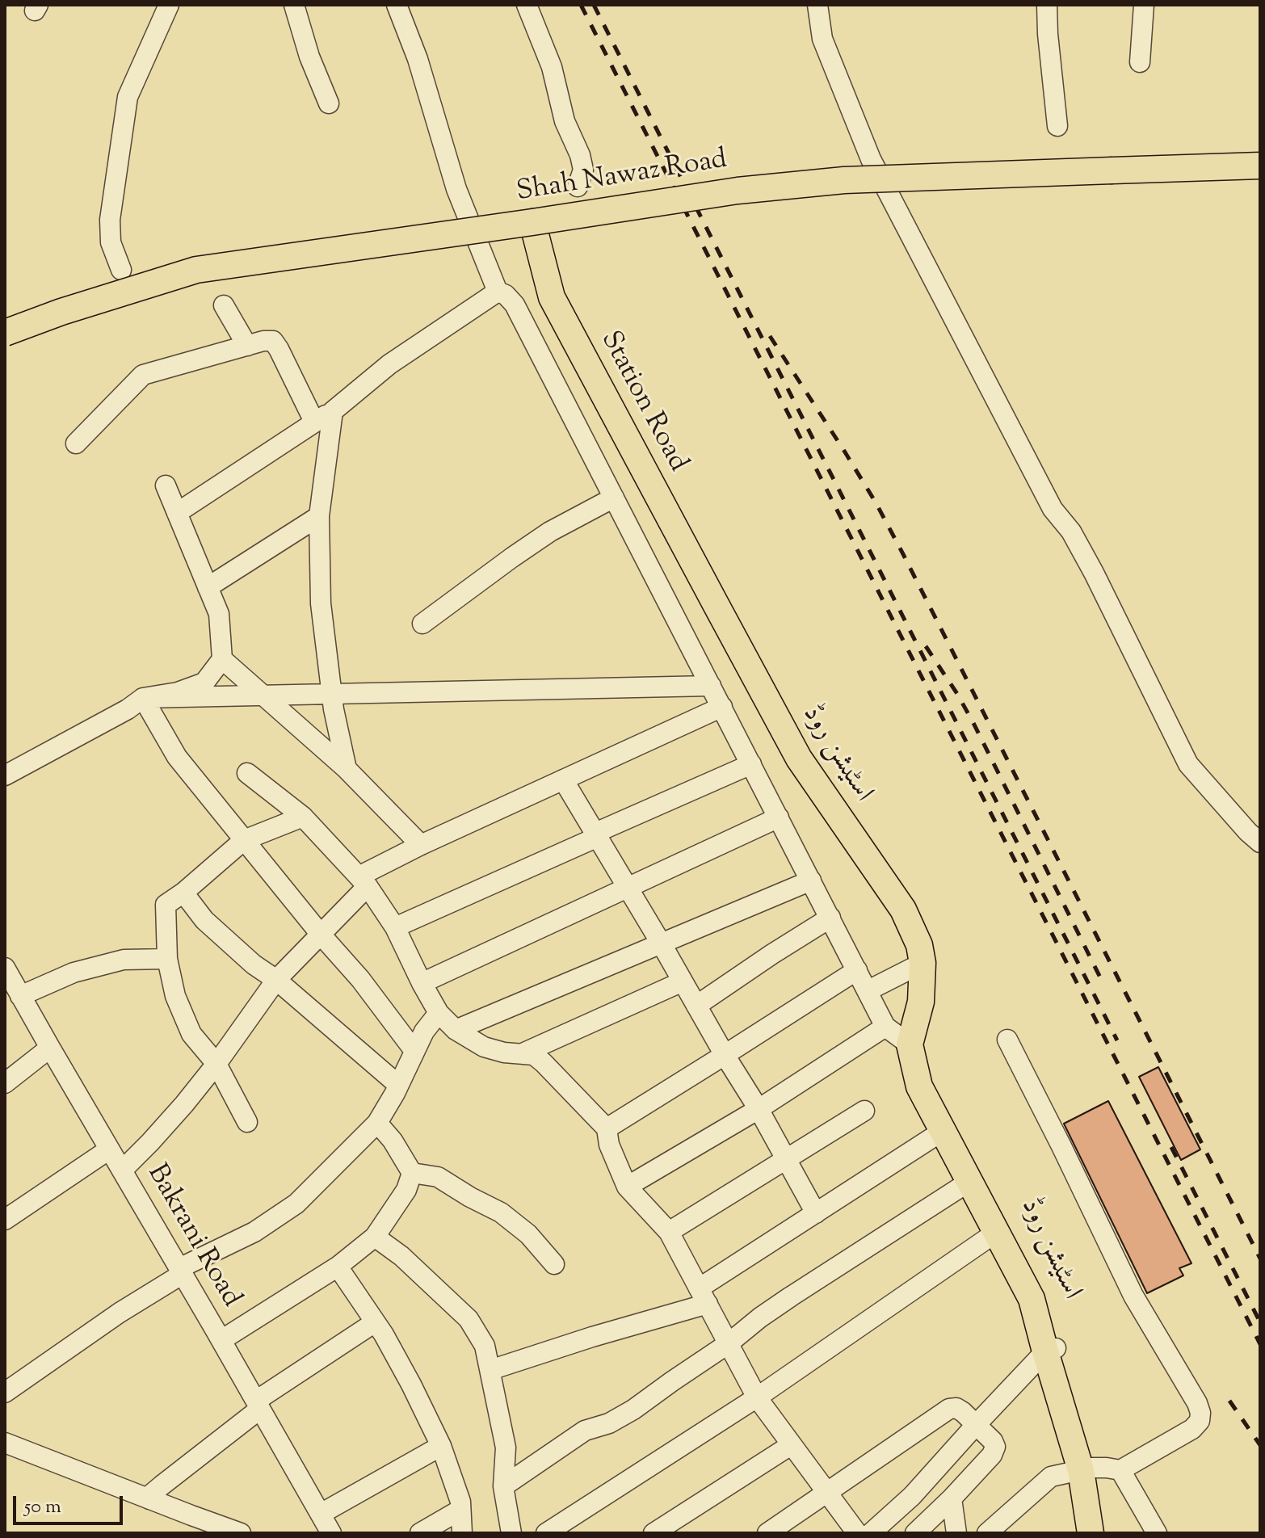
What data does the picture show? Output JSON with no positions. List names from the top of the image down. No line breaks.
{"streets":{"main road":["Shah Nawaz Road","Station Road","اسٹیشن روڈ"],"street":["Bakrani Road"]},"crossings":[["Shah Nawaz Road","Station Road"],["Station Road","اسٹیشن روڈ"]],"scale_bar":"50 m"}
